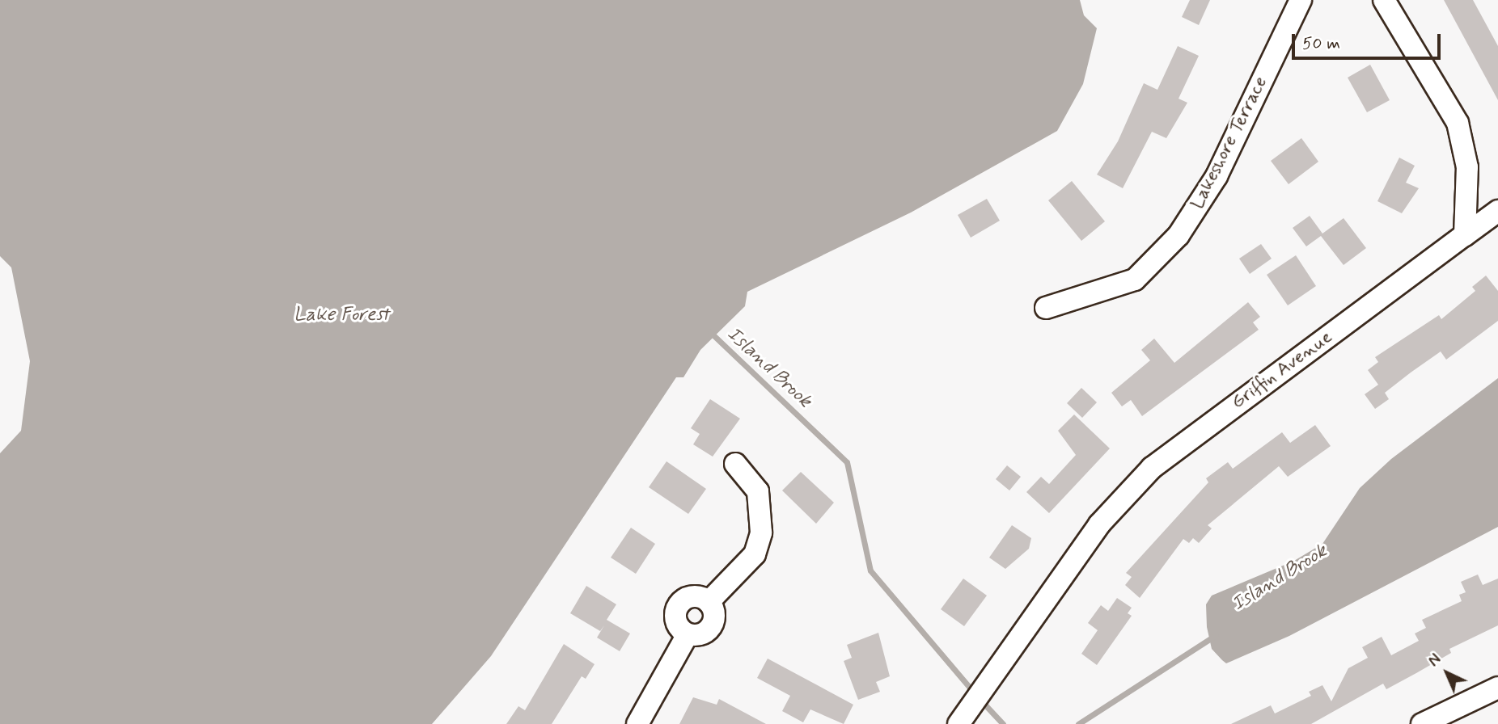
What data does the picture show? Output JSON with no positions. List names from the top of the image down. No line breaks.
{"streets":{"street":["Lakeshore Terrace","Griffin Avenue"]},"water":["Lake Forest","Island Brook"],"scale_bar":"50 m","north":"top left"}
